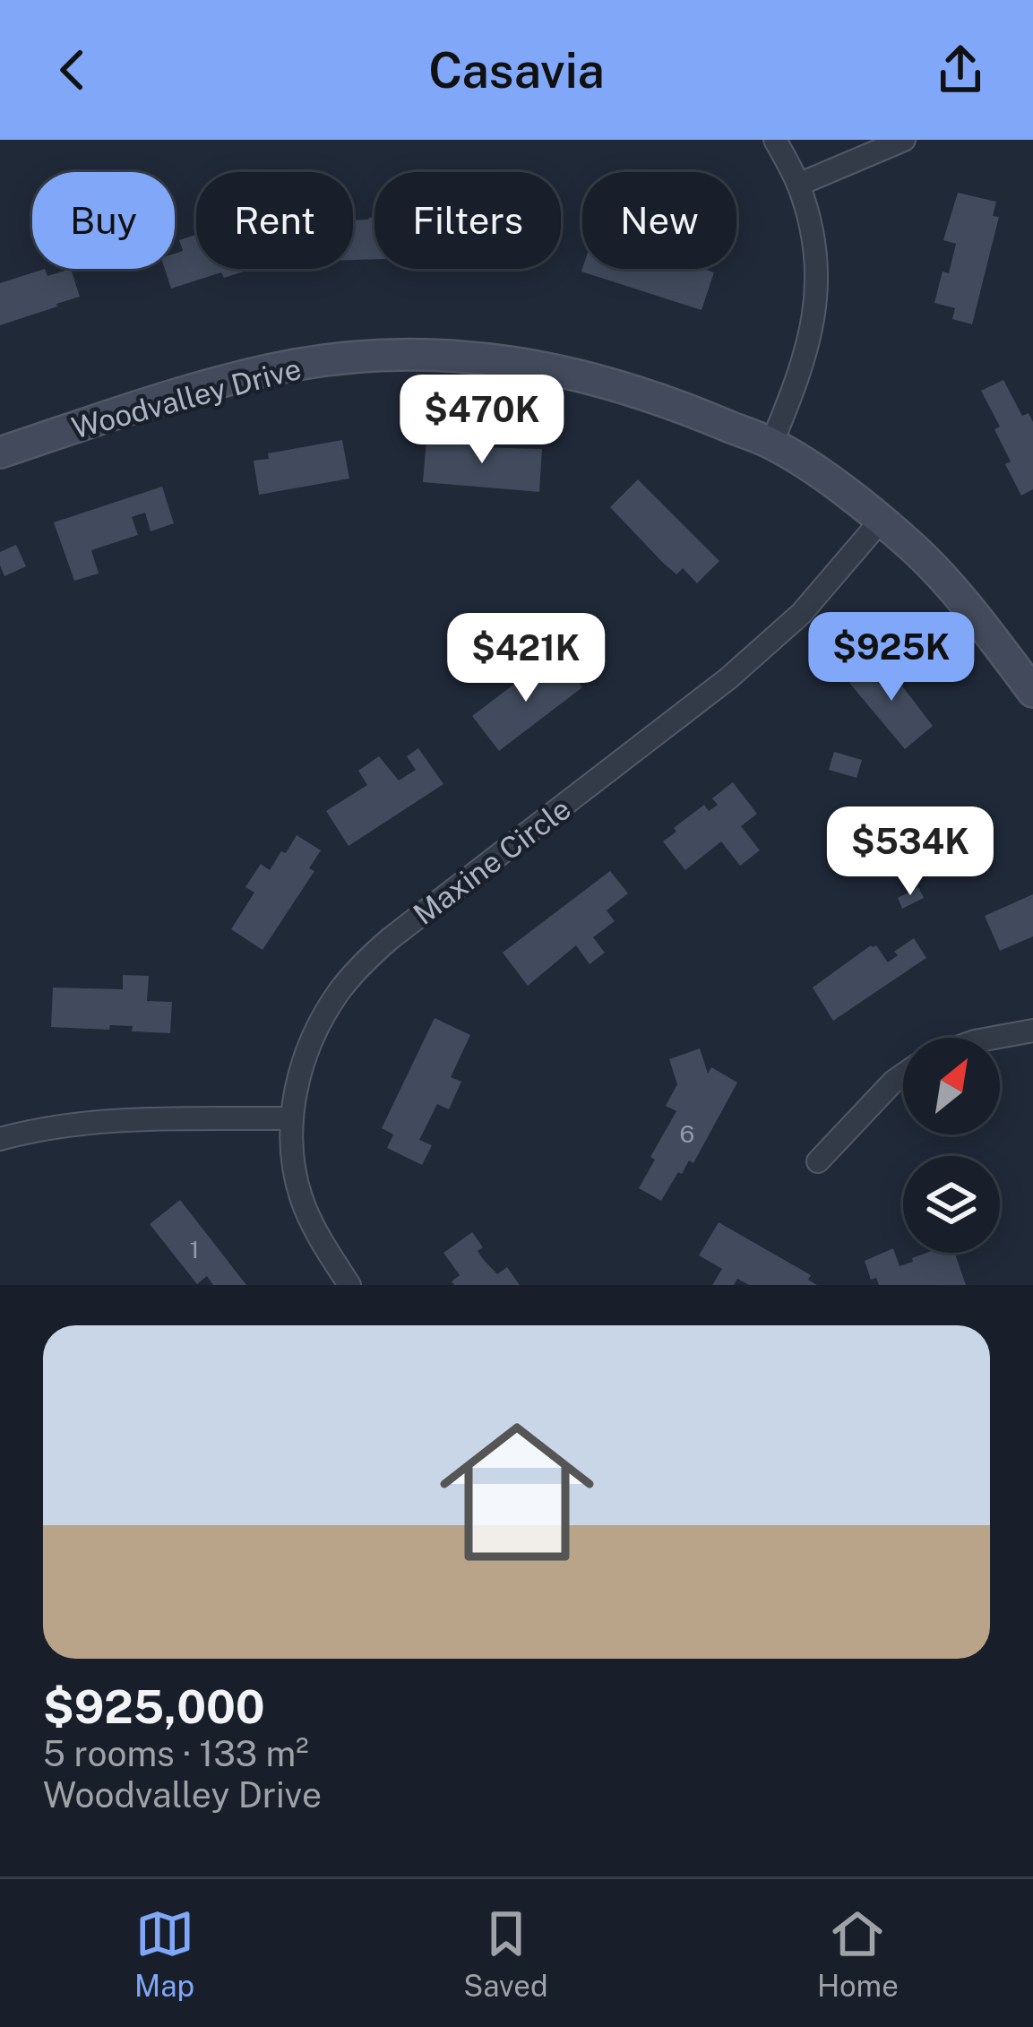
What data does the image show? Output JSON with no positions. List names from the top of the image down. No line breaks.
{"streets":{"street":["Woodvalley Drive","Maxine Circle"]},"crossings":[["Woodvalley Drive","Maxine Circle"]],"house_numbers":["6","1"],"north":"top right","page":{"header":"Casavia","chip":["Buy","Rent","Filters","New"],"price":["$470K","$925K","$421K","$534K"],"list":[{"name":"$925,000","note":"5 rooms · 133 m² · Woodvalley Drive"}],"tabs":["Map","Saved","Home"]}}
